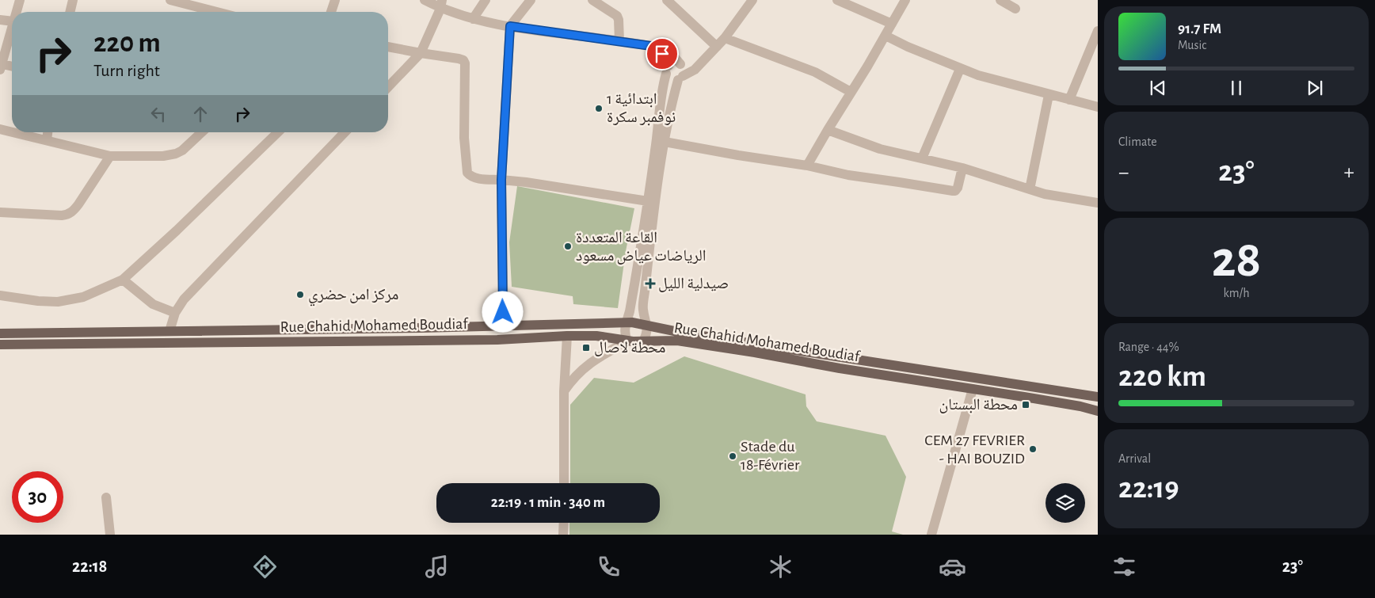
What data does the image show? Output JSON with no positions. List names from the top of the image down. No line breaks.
{"streets":{"main road":["Rue Chahid Mohamed Boudiaf"]},"places":{"other":["ابتدائية 1 نوفمبر سكرة","القاعة المتعددة الرياضات عياض مسعود","مركز امن حضري","CEM 27 FEVRIER - HAI BOUZID","Stade du 18-Février"],"health":["صيدلية الليل"],"transit":["محطة لاصال","محطة البستان"]},"page":{"turn":["220 m","Turn right"],"song":["91.7 FM","Music"],"tile":["Climate",["28","km/h"],["Range · 44%","220 km"],["Arrival","22:19"]],"heat":["−","23°","+"],"limit":"30","trip":"22:19 · 1 min · 340 m","tabs":["22:18","23°"]}}
